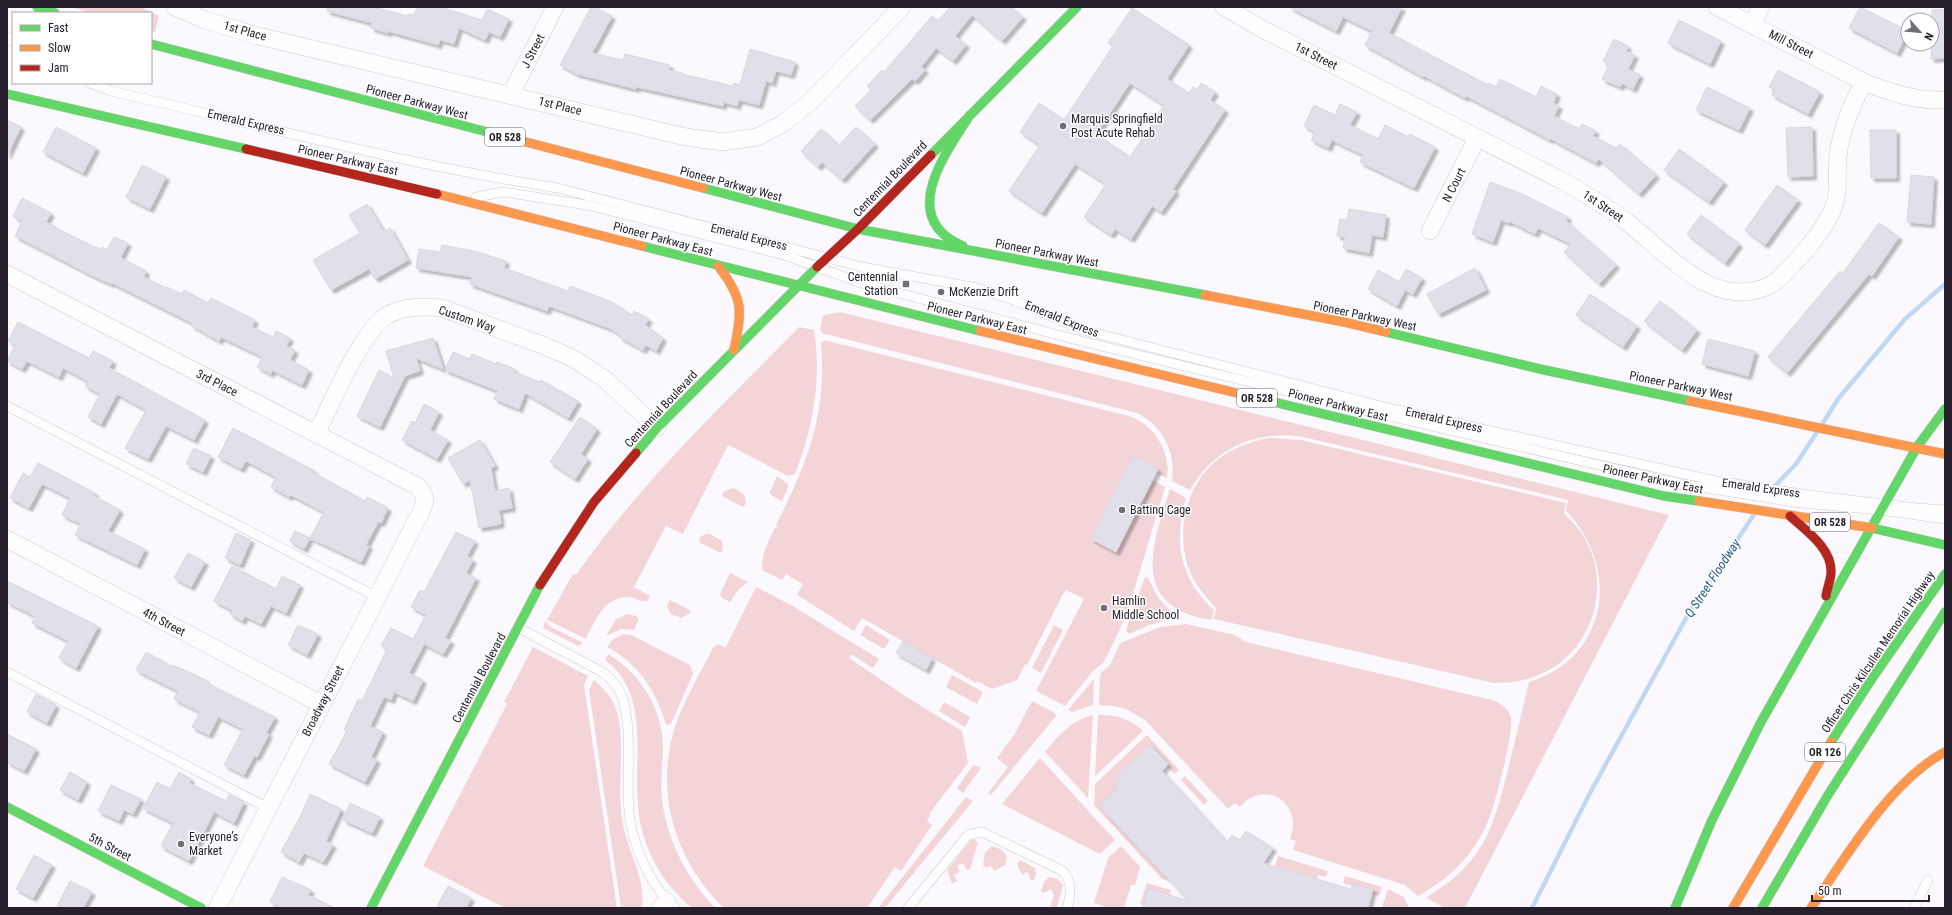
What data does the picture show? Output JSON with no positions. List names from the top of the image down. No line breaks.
{"streets":{"main road":["Pioneer Parkway West","OR 528","Pioneer Parkway East","Centennial Boulevard","Officer Chris Kilcullen Memorial Highway","OR 126","5th Street"],"street":["1st Place","Mill Street","J Street","1st Street","N Court","Custom Way","3rd Place","4th Street","Broadway Street"],"lane":["Emerald Express"]},"crossings":[["1st Place","J Street"],["Mill Street","1st Street"],["1st Street","N Court"],["Pioneer Parkway West","Centennial Boulevard"],["Emerald Express","Pioneer Parkway East"],["Emerald Express","Centennial Boulevard"],["Pioneer Parkway East","Centennial Boulevard"],["Centennial Boulevard","Custom Way"],["Custom Way","3rd Place"],["3rd Place","Broadway Street"],["4th Street","Broadway Street"]],"water":["Q Street Floodway"],"places":{"other":["Marquis Springfield Post Acute Rehab","McKenzie Drift","Batting Cage","Hamlin Middle School","Everyone’s Market"],"transit":["Centennial Station"]},"legend":["Fast","Slow","Jam"],"scale_bar":"50 m","north":"bottom right"}
